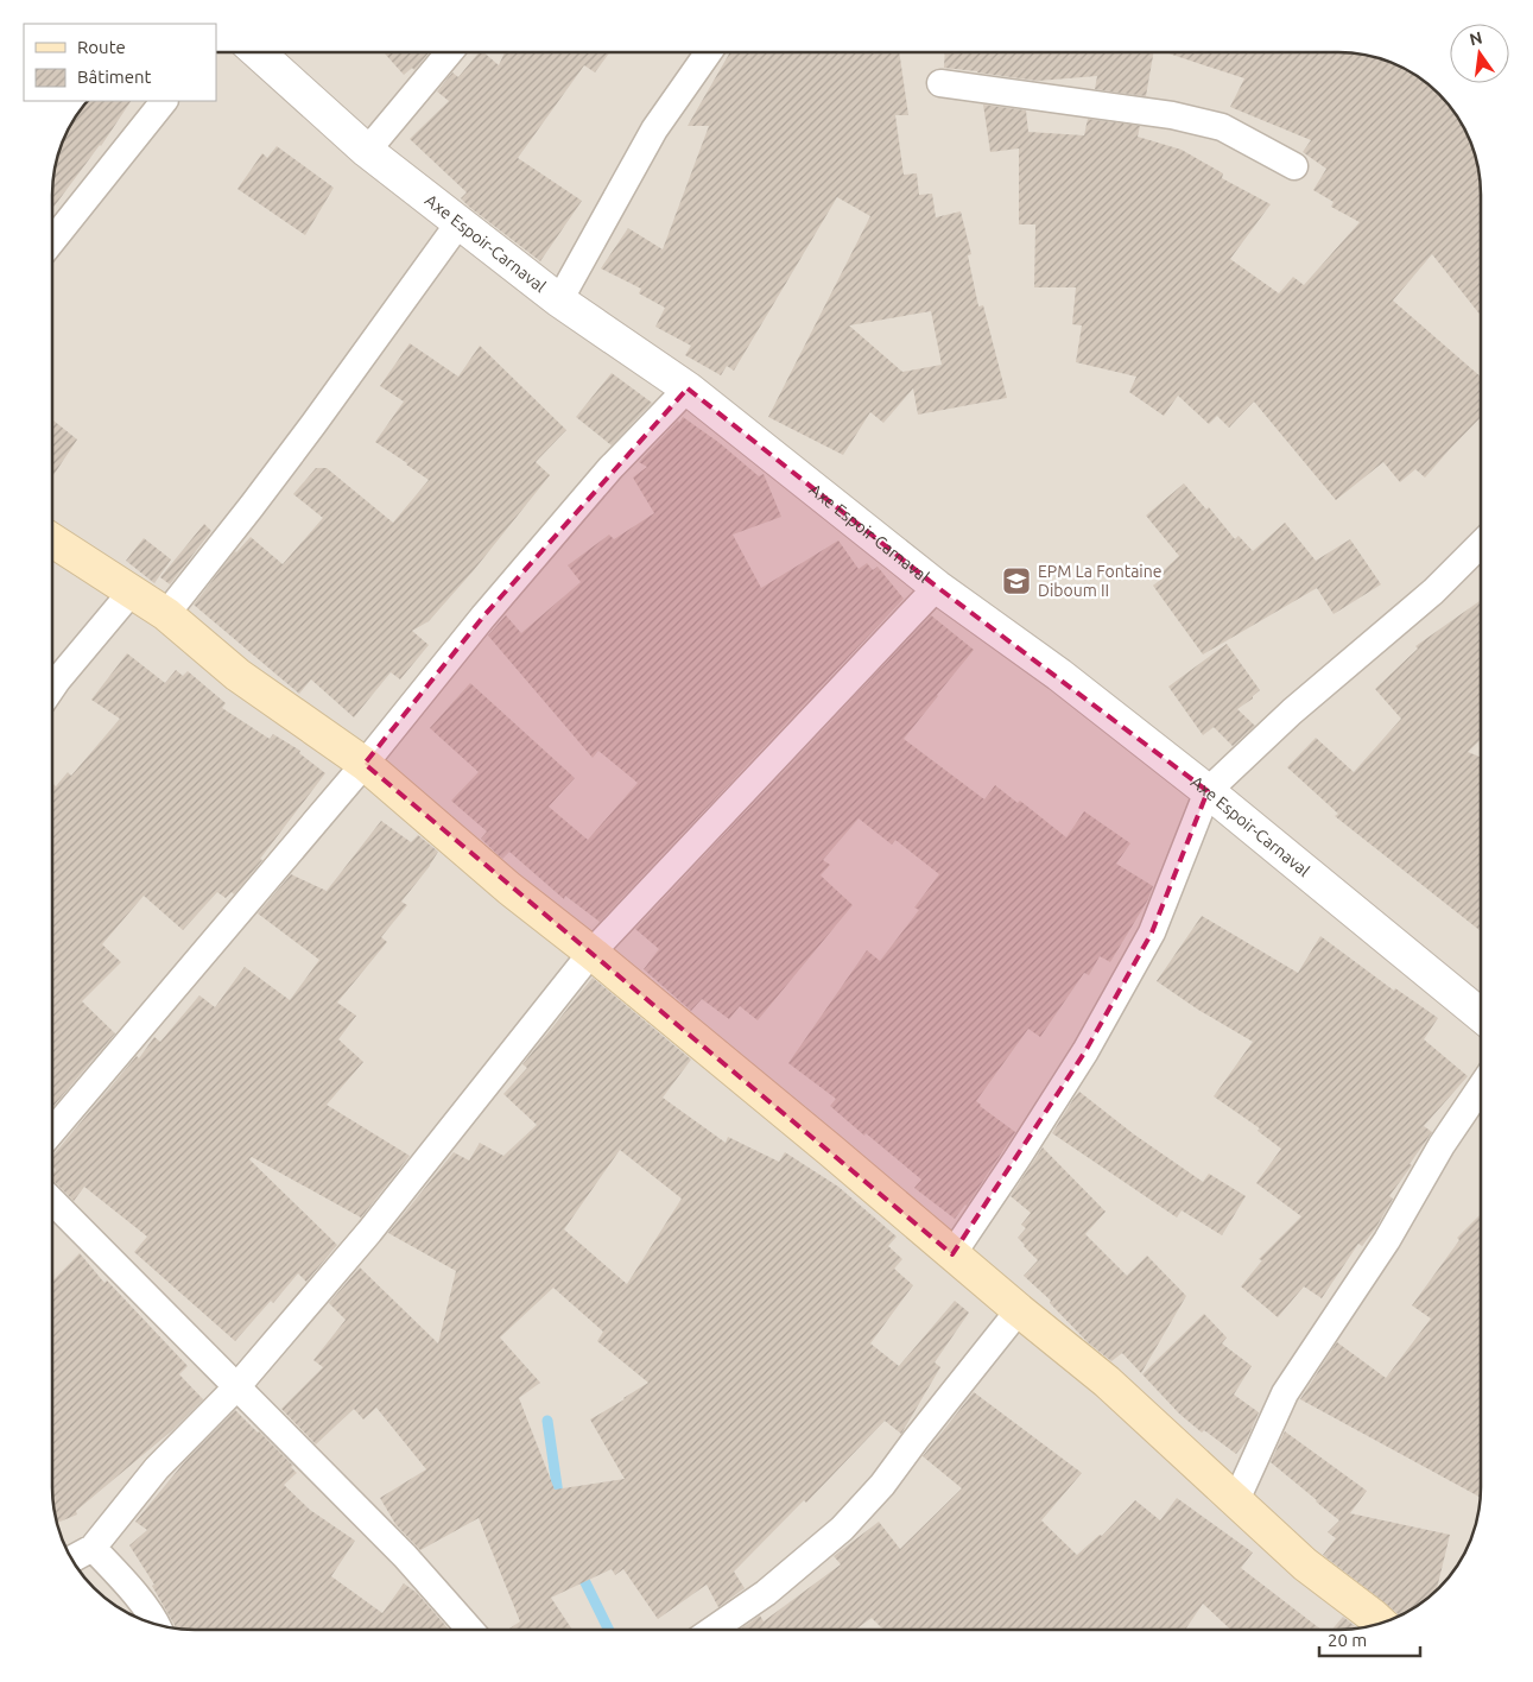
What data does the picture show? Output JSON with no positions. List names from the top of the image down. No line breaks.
{"streets":{"street":["Axe Espoir-Carnaval"]},"places":{"school or university":["EPM La Fontaine Diboum II"]},"legend":["Route","Bâtiment"],"scale_bar":"20 m","north":"top"}
